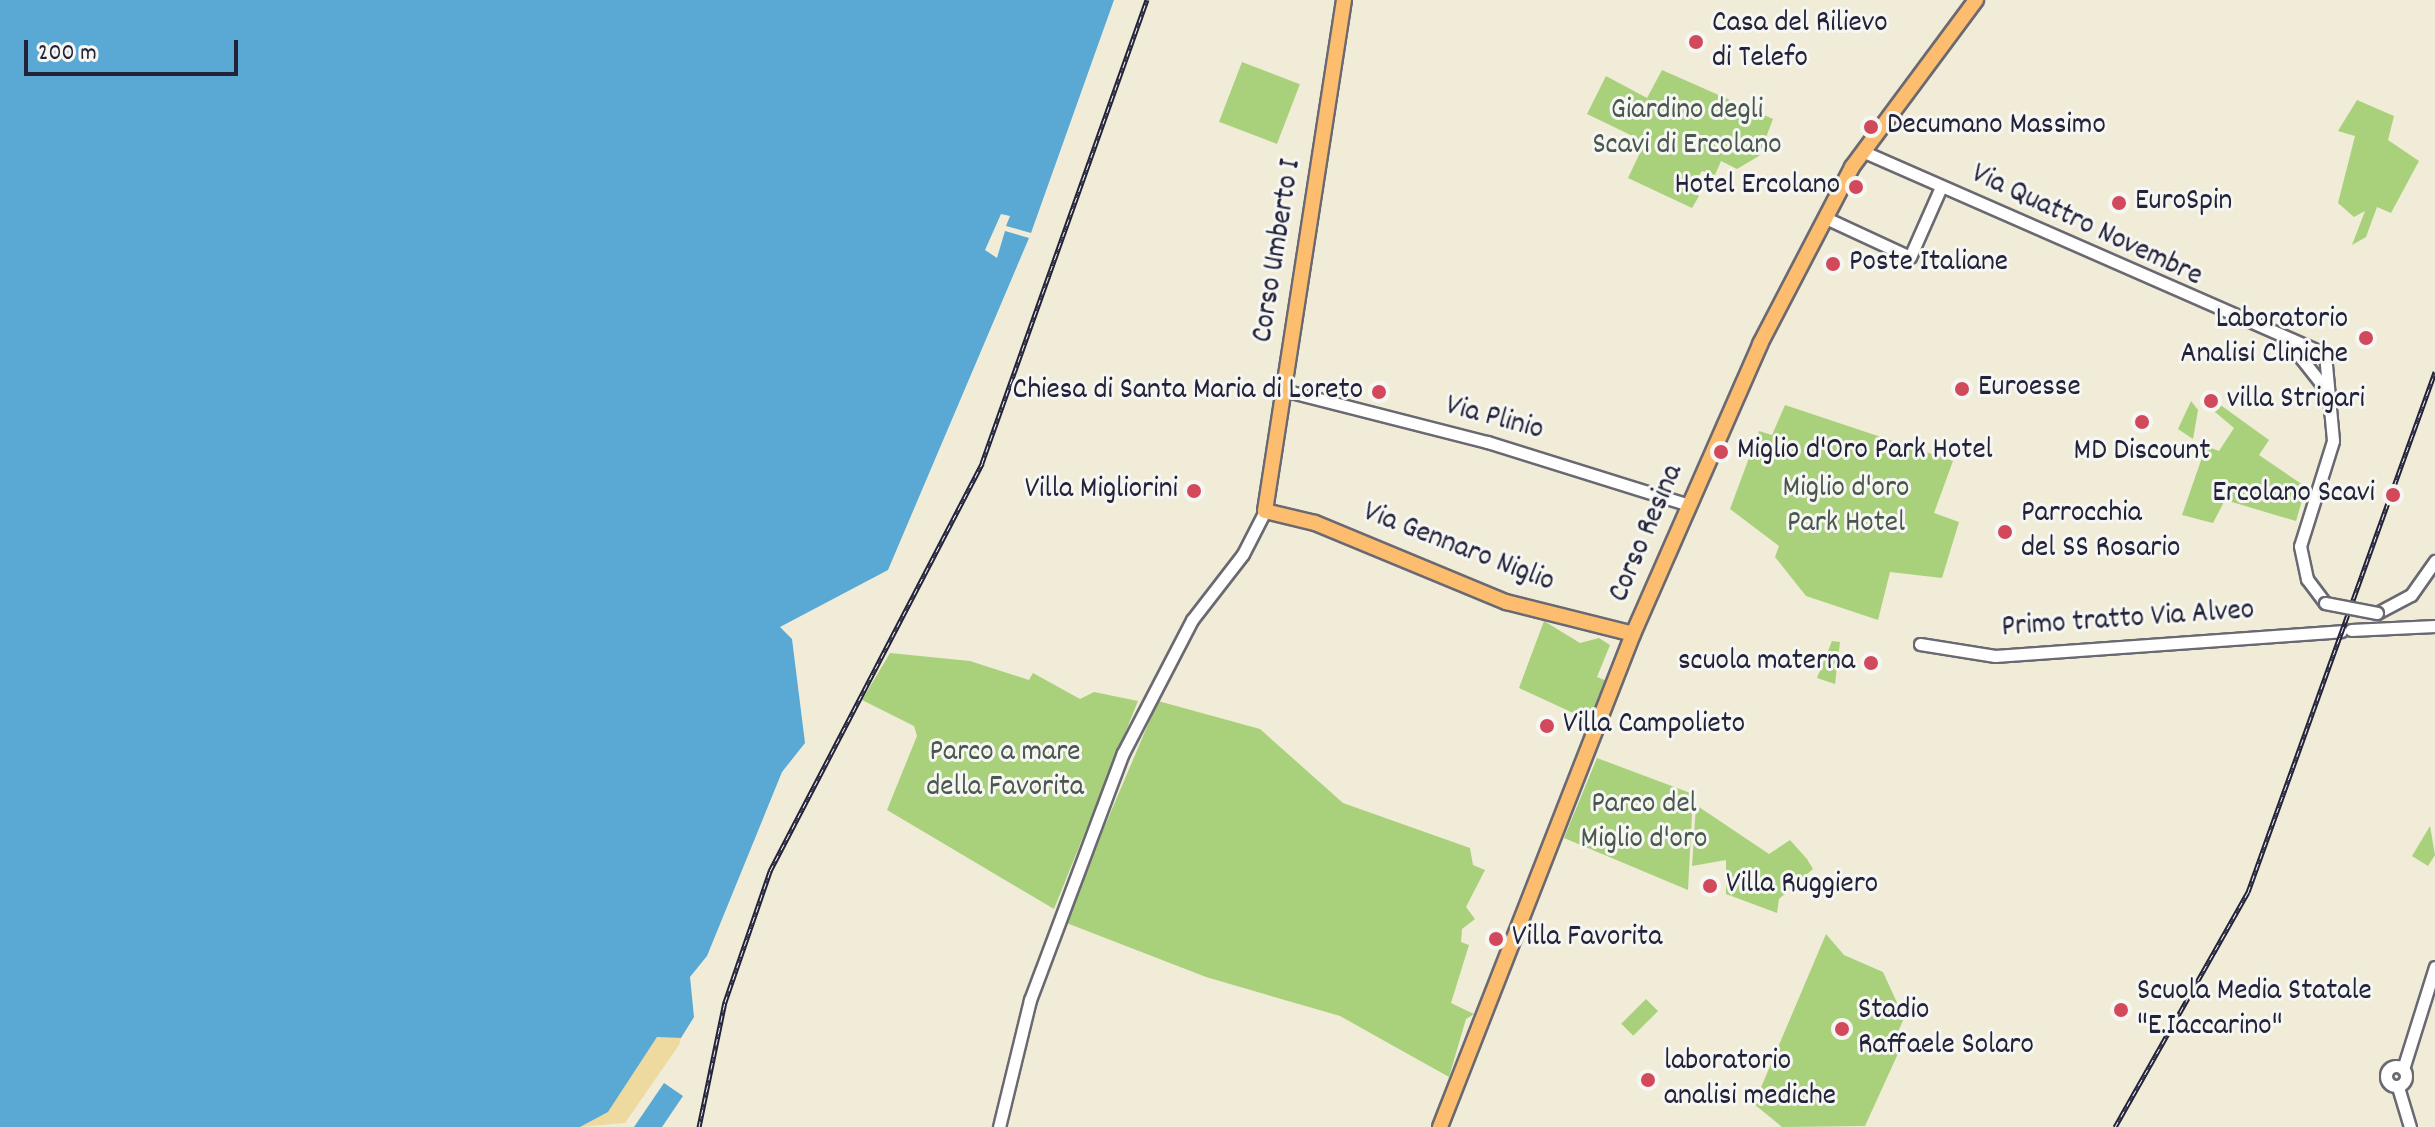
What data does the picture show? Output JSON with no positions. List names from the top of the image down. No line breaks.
{"streets":{"main road":["Corso Umberto I","Corso Resina","Via Gennaro Niglio"],"street":["Via Quattro Novembre","Via Plinio","Primo tratto Via Alveo"]},"crossings":[["Via Quattro Novembre","Corso Resina"],["Corso Umberto I","Via Plinio"],["Corso Umberto I","Via Gennaro Niglio"],["Via Plinio","Corso Resina"],["Corso Resina","Via Gennaro Niglio"]],"parks":["Giardino degli Scavi di Ercolano","Miglio d'oro Park Hotel","Parco a mare della Favorita","Parco del Miglio d'oro"],"places":["Casa del Rilievo di Telefo","Decumano Massimo","Hotel Ercolano","EuroSpin","Poste Italiane","Laboratorio Analisi Cliniche","Euroesse","Chiesa di Santa Maria di Loreto","villa Strigari","MD Discount","Miglio d'Oro Park Hotel","Villa Migliorini","Ercolano Scavi","Parrocchia del SS Rosario","scuola materna","Villa Campolieto","Villa Ruggiero","Villa Favorita","Scuola Media Statale \"E.Iaccarino\"","Stadio Raffaele Solaro","laboratorio analisi mediche"],"scale_bar":"200 m"}
